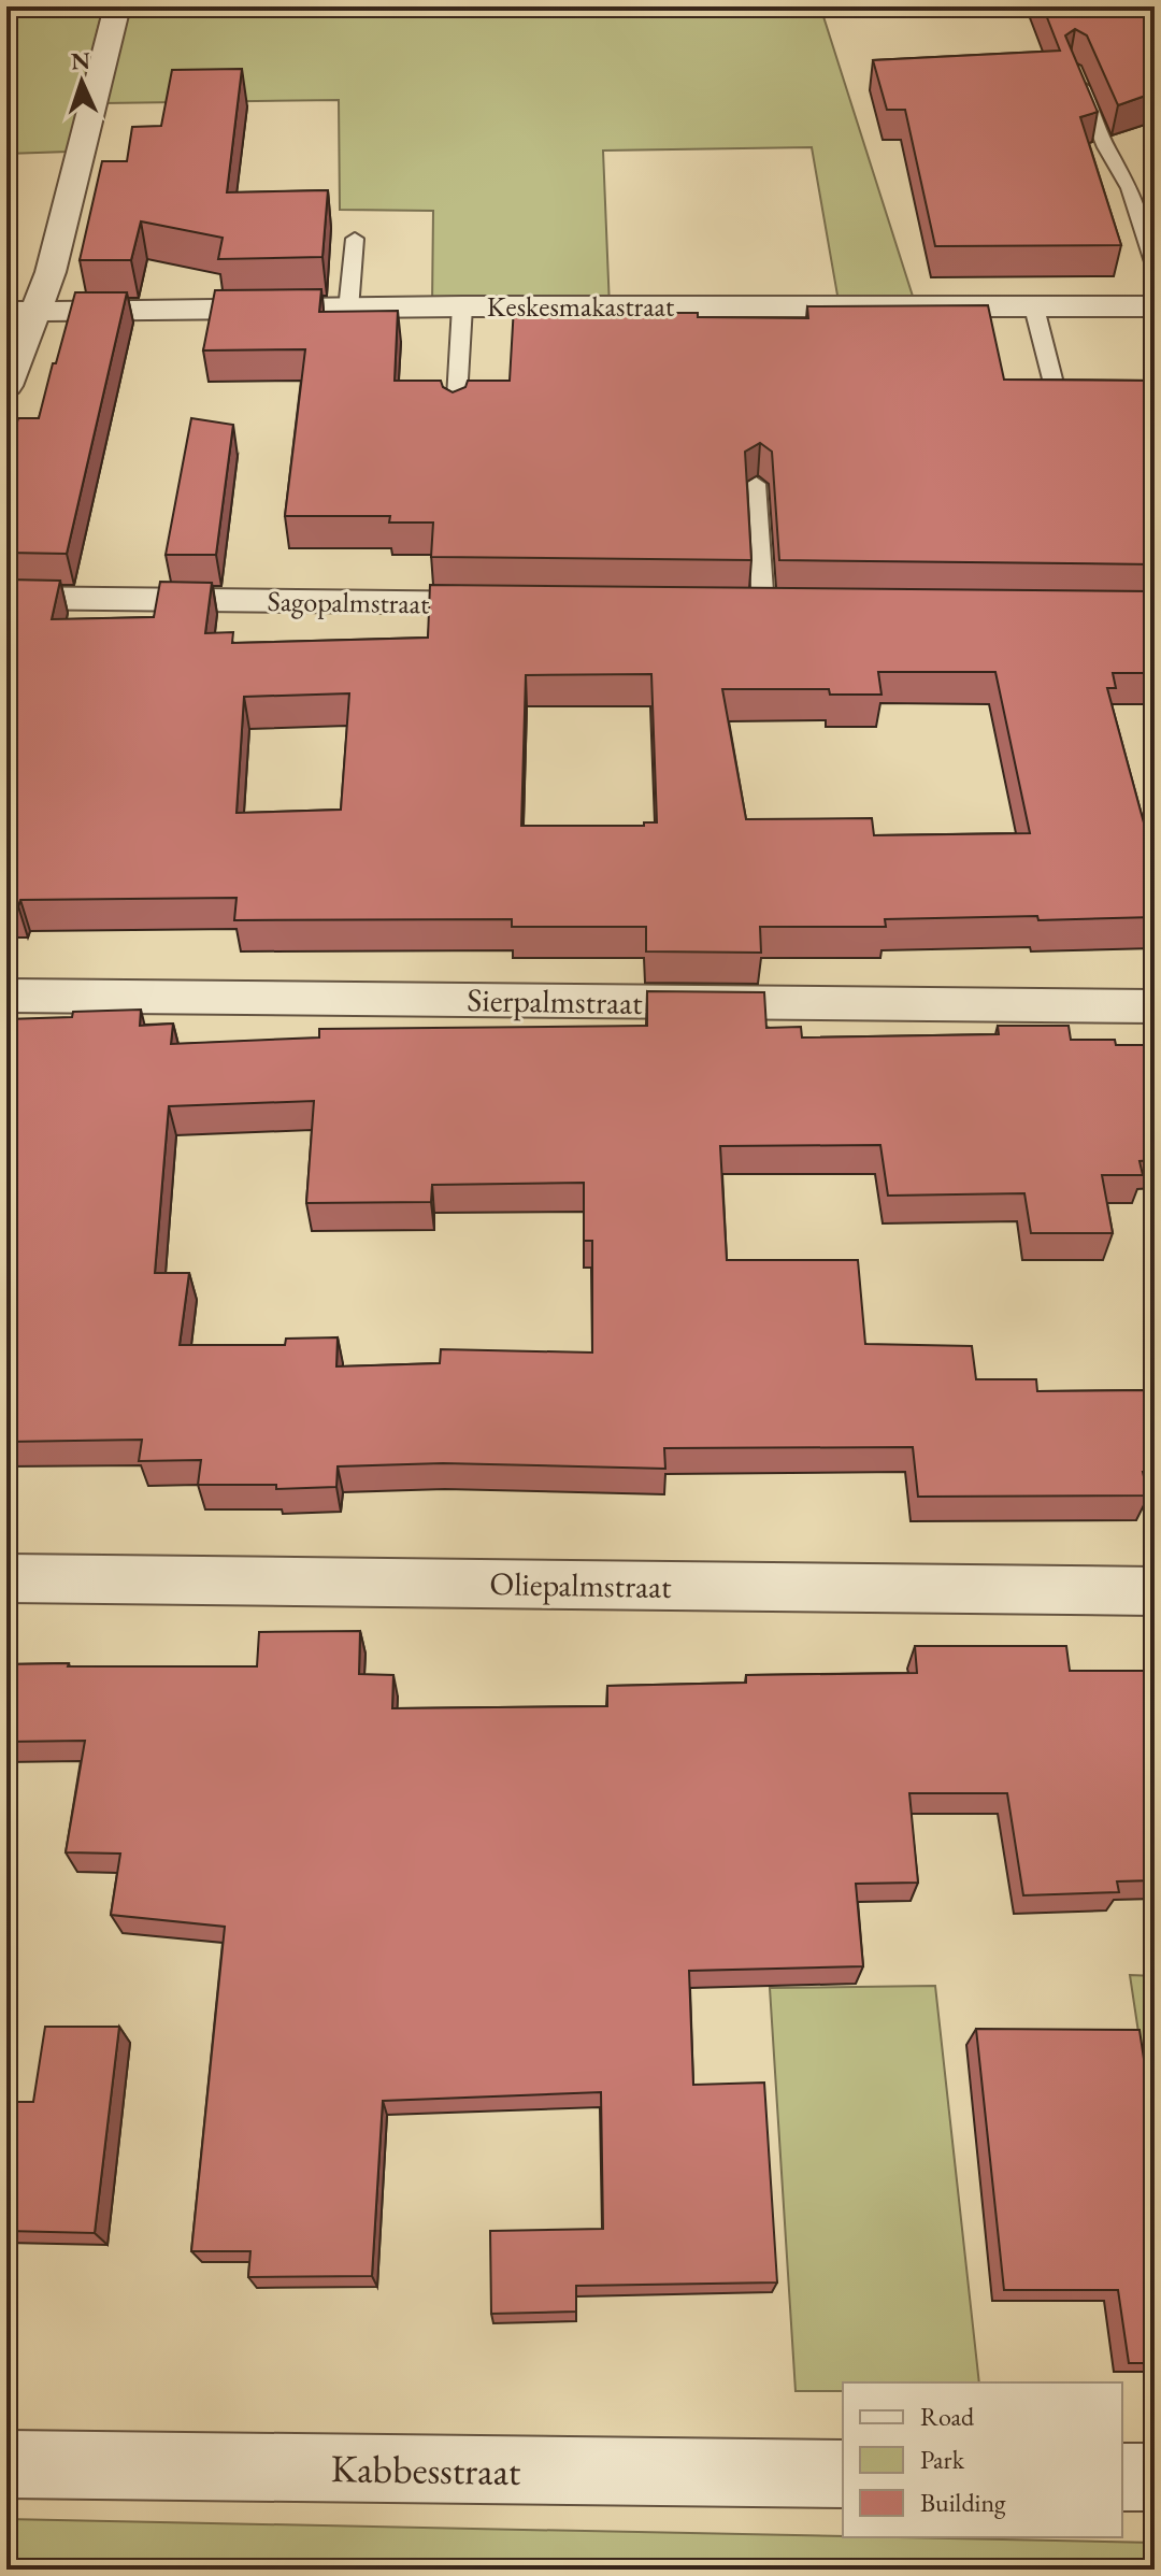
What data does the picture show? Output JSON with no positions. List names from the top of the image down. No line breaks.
{"streets":{"street":["Keskesmakastraat","Sagopalmstraat","Sierpalmstraat","Oliepalmstraat","Kabbesstraat"]},"legend":["Road","Park","Building"],"north":"top"}
